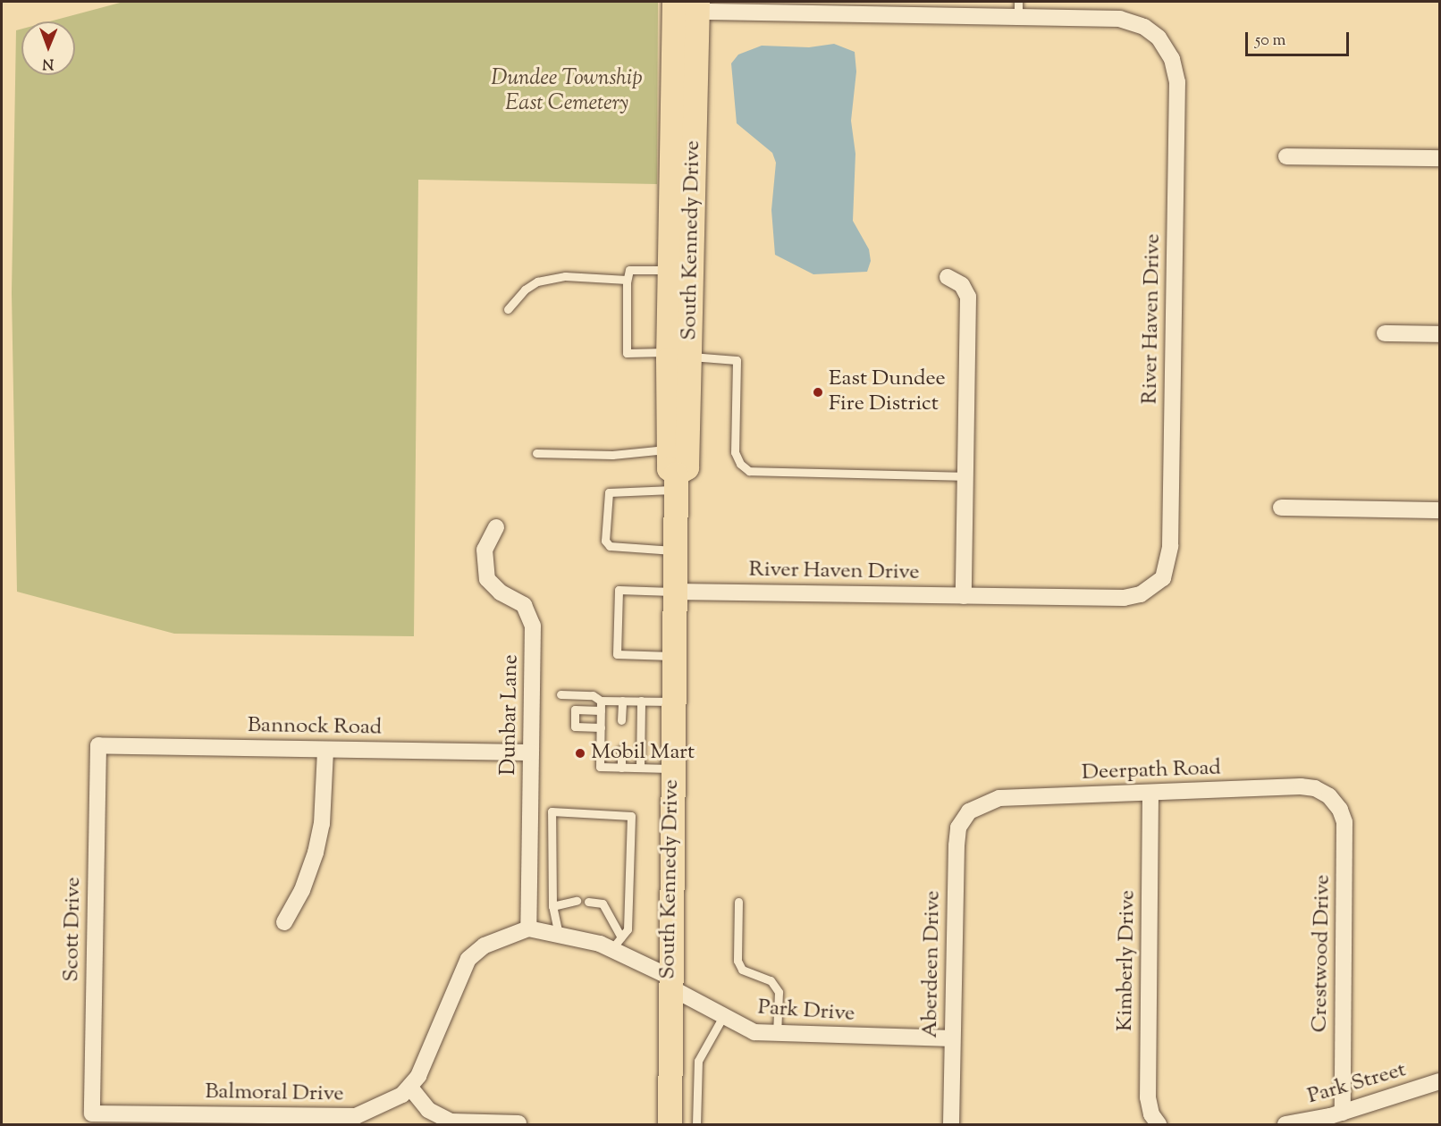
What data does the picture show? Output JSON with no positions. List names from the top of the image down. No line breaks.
{"streets":{"main road":["South Kennedy Drive"],"street":["River Haven Drive","Dunbar Lane","Bannock Road","Deerpath Road","Scott Drive","Crestwood Drive","Kimberly Drive","Aberdeen Drive","Park Drive","Park Street","Balmoral Drive"]},"crossings":[["South Kennedy Drive","River Haven Drive"],["South Kennedy Drive","Park Drive"],["Dunbar Lane","Bannock Road"],["Bannock Road","Scott Drive"],["Deerpath Road","Crestwood Drive"],["Deerpath Road","Kimberly Drive"],["Deerpath Road","Aberdeen Drive"],["Scott Drive","Balmoral Drive"],["Crestwood Drive","Park Street"],["Aberdeen Drive","Park Drive"]],"parks":["Dundee Township East Cemetery"],"places":["East Dundee Fire District","Mobil Mart"],"scale_bar":"50 m","north":"bottom"}
